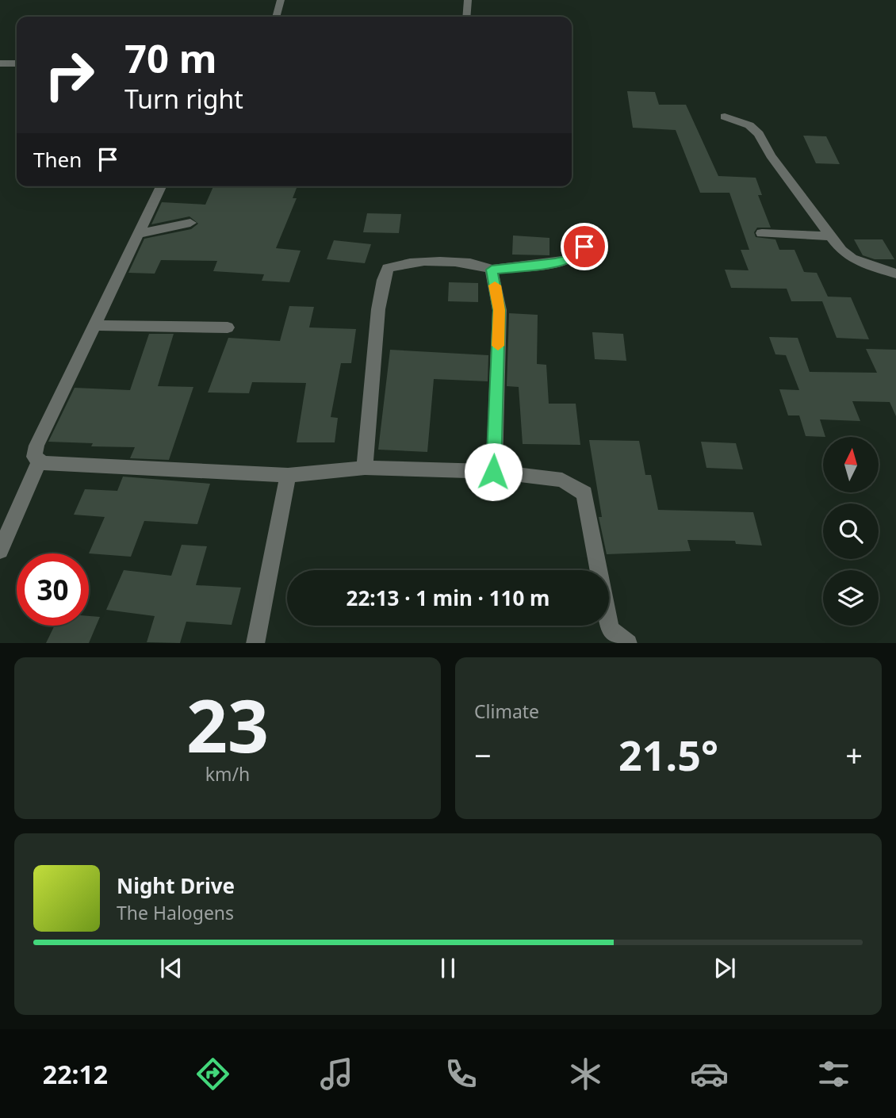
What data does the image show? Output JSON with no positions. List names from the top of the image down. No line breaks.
{"north":"top","page":{"turn":["70 m","Turn right"],"then":"Then","limit":"30","trip":"22:13 · 1 min · 110 m","tile":[["23","km/h"],"Climate"],"heat":["−","21.5°","+"],"song":["Night Drive","The Halogens"],"tabs":"22:12"}}
